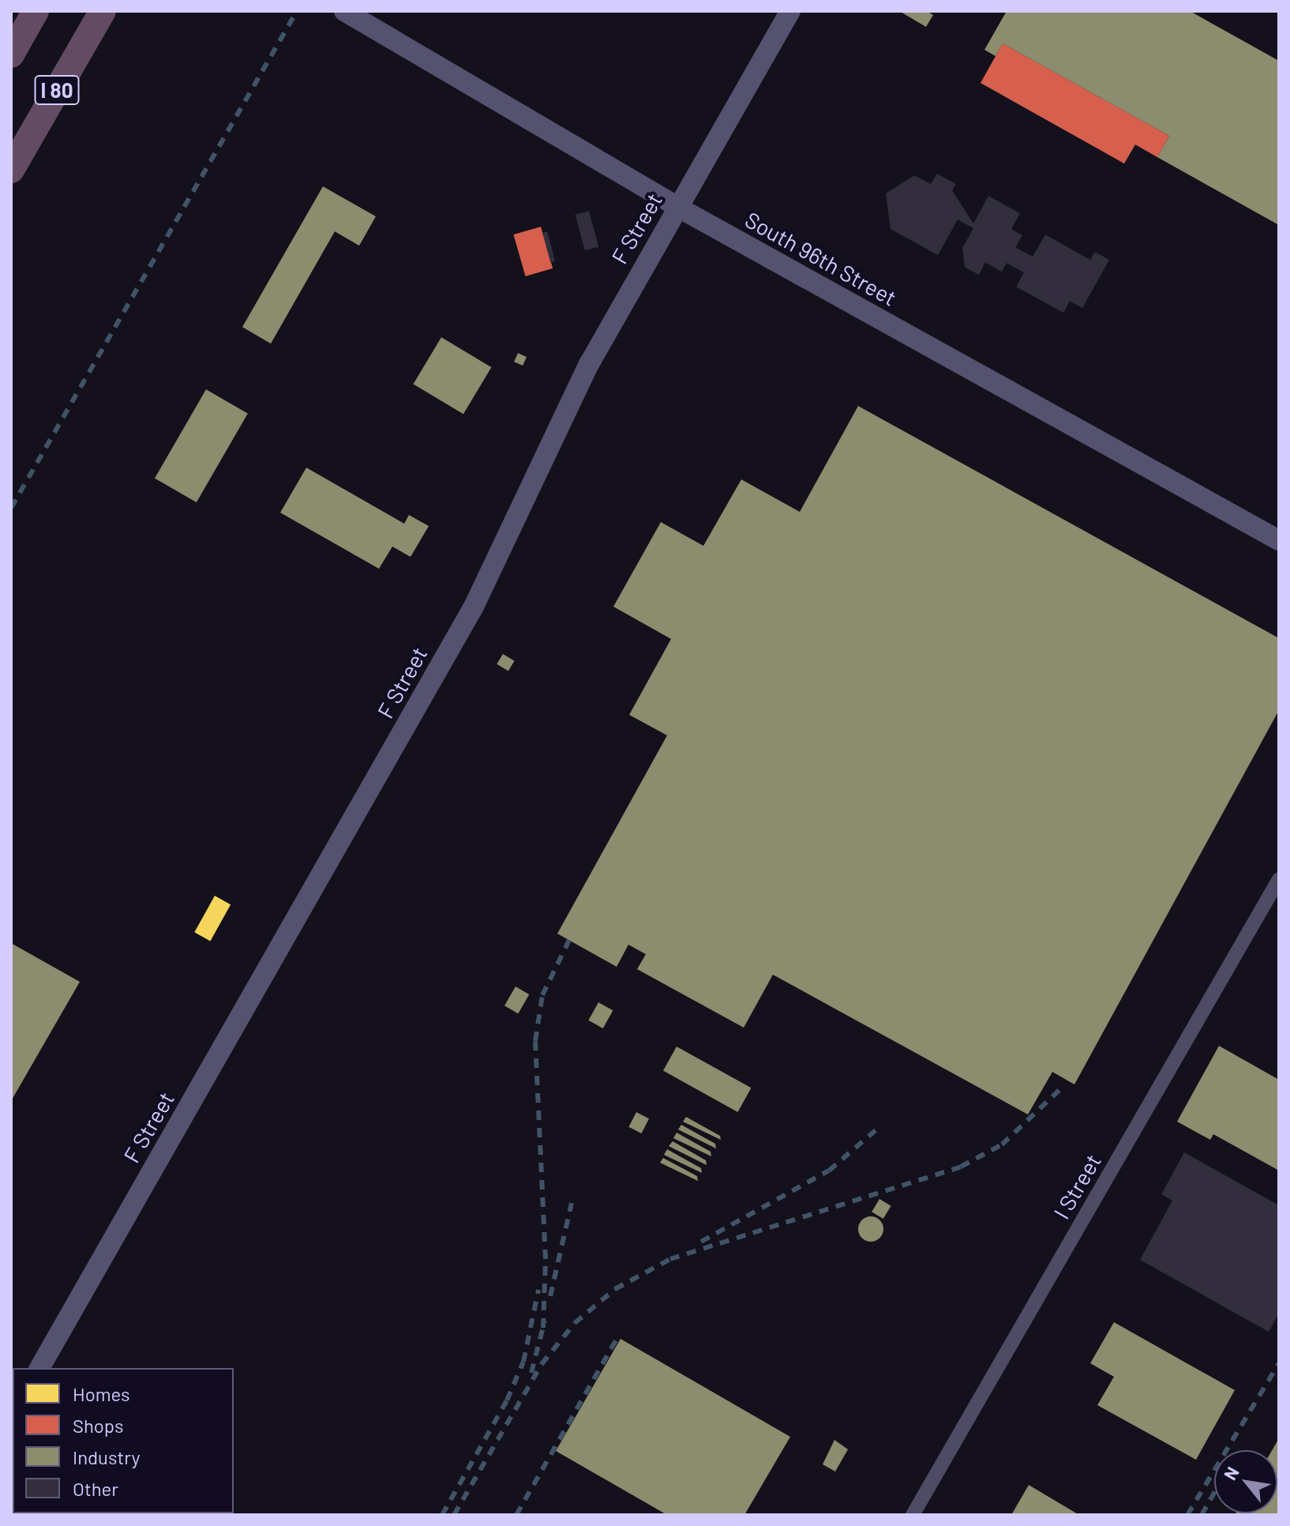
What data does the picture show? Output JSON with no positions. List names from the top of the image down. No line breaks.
{"streets":{"highway":["I 80"],"street":["F Street","South 96th Street","I Street"]},"crossings":[["F Street","South 96th Street"]],"legend":["Homes","Shops","Industry","Other"],"north":"top left"}
